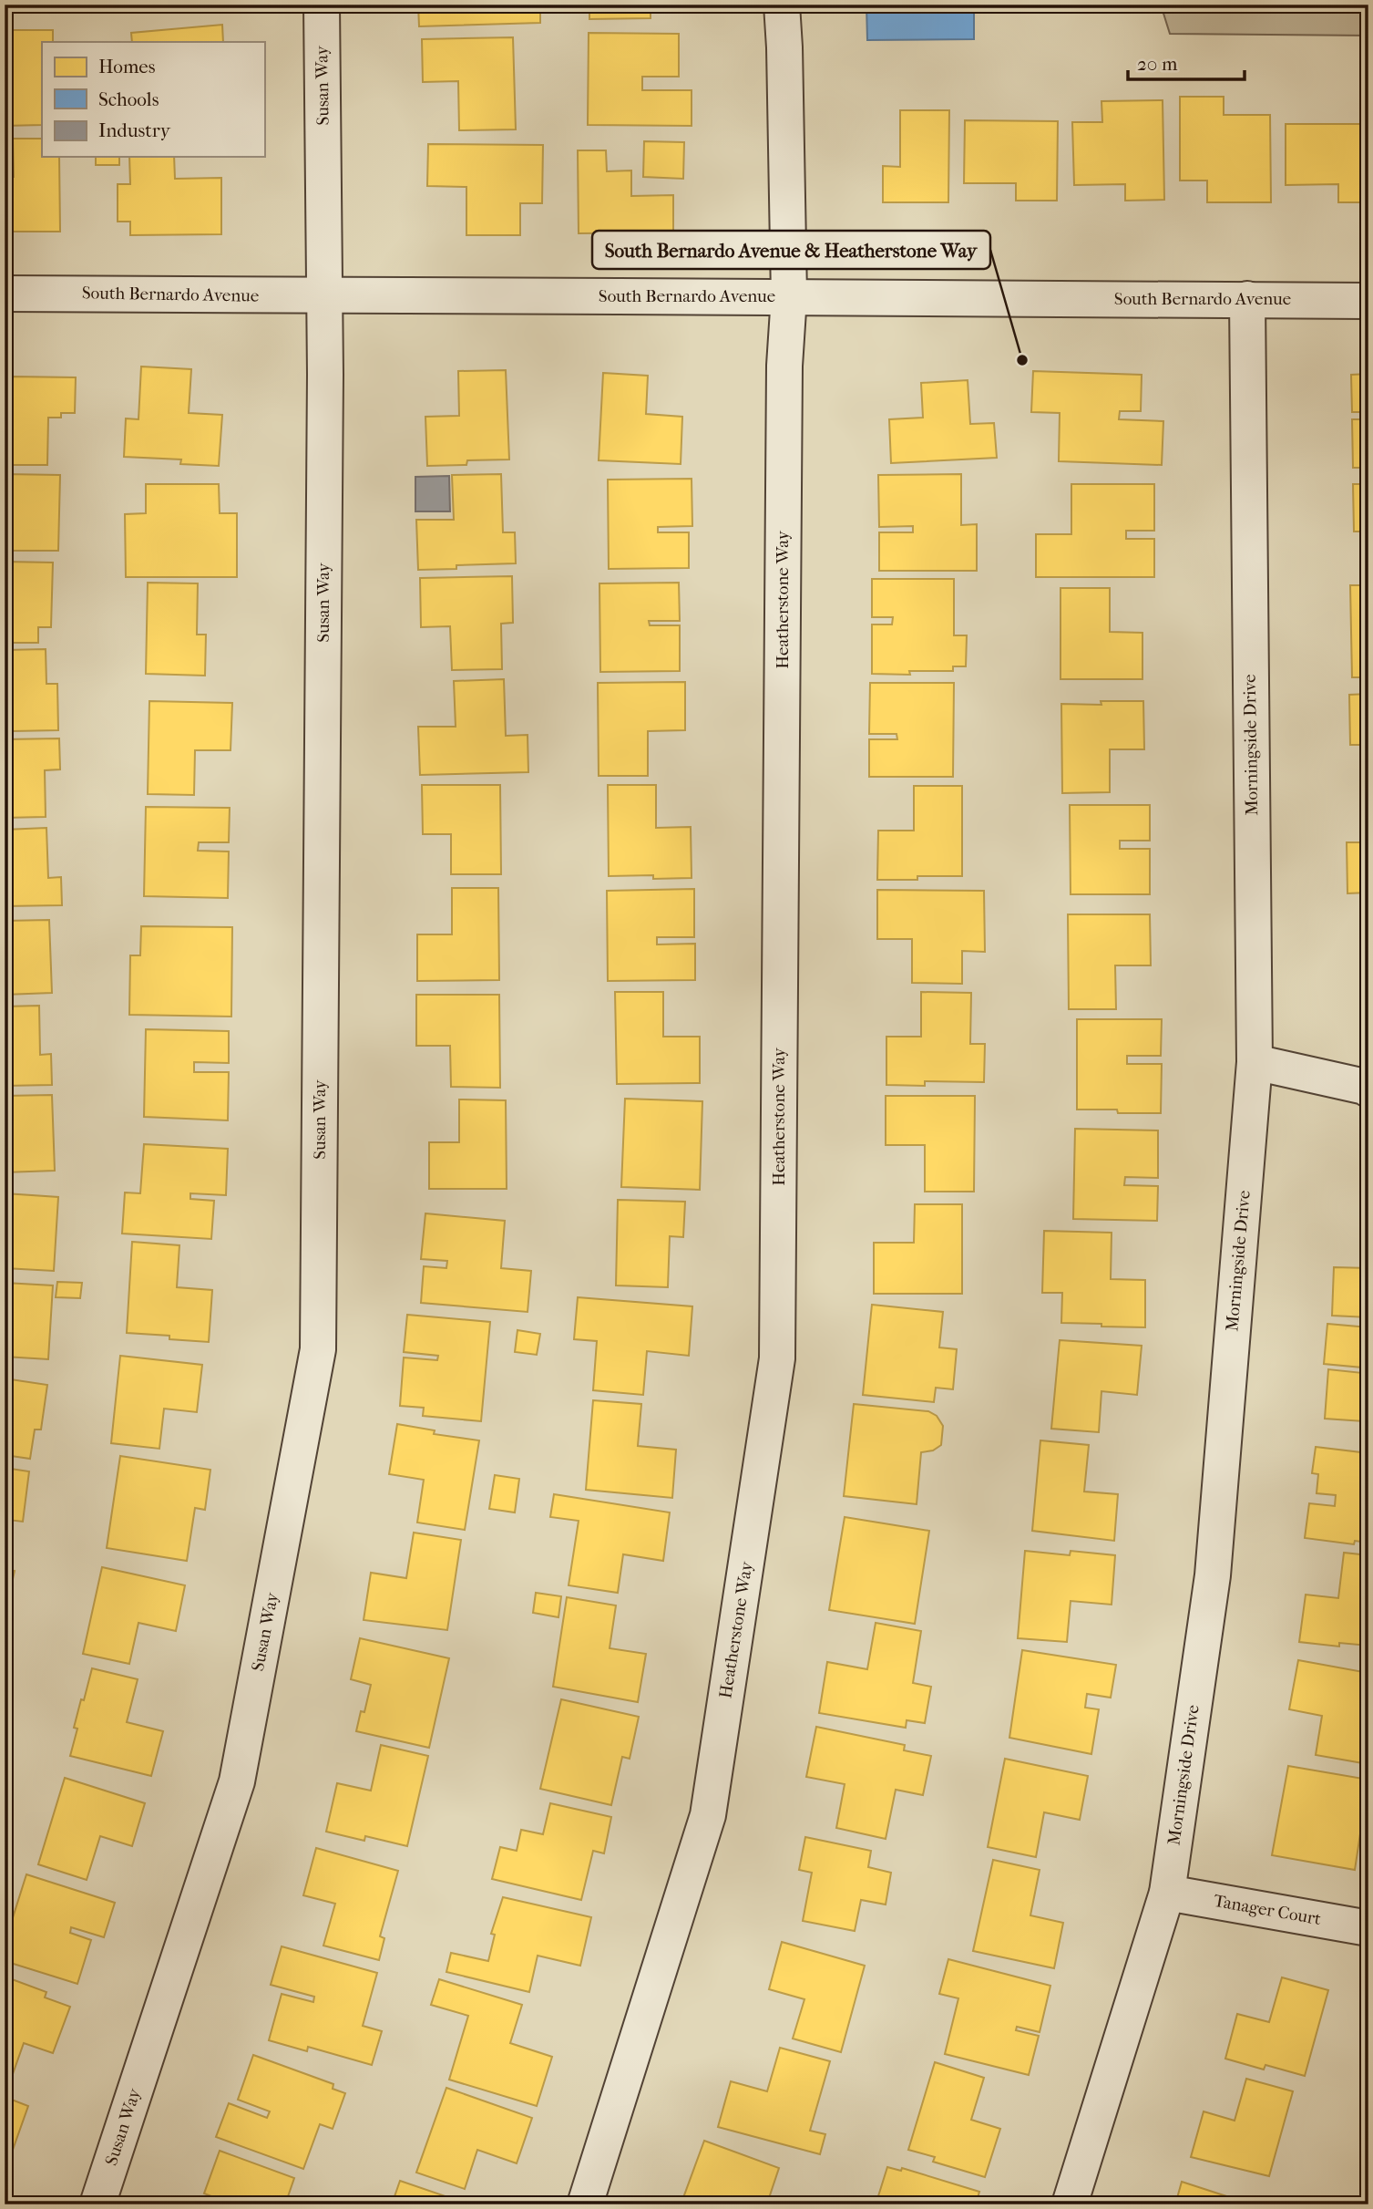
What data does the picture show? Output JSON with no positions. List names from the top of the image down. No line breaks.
{"streets":{"street":["Susan Way","South Bernardo Avenue","Heatherstone Way","Morningside Drive","Tanager Court"]},"crossings":[["Susan Way","South Bernardo Avenue"],["South Bernardo Avenue","Heatherstone Way"],["South Bernardo Avenue","Morningside Drive"],["Morningside Drive","Tanager Court"]],"places":["South Bernardo Avenue & Heatherstone Way"],"legend":["Homes","Schools","Industry"],"scale_bar":"20 m"}
